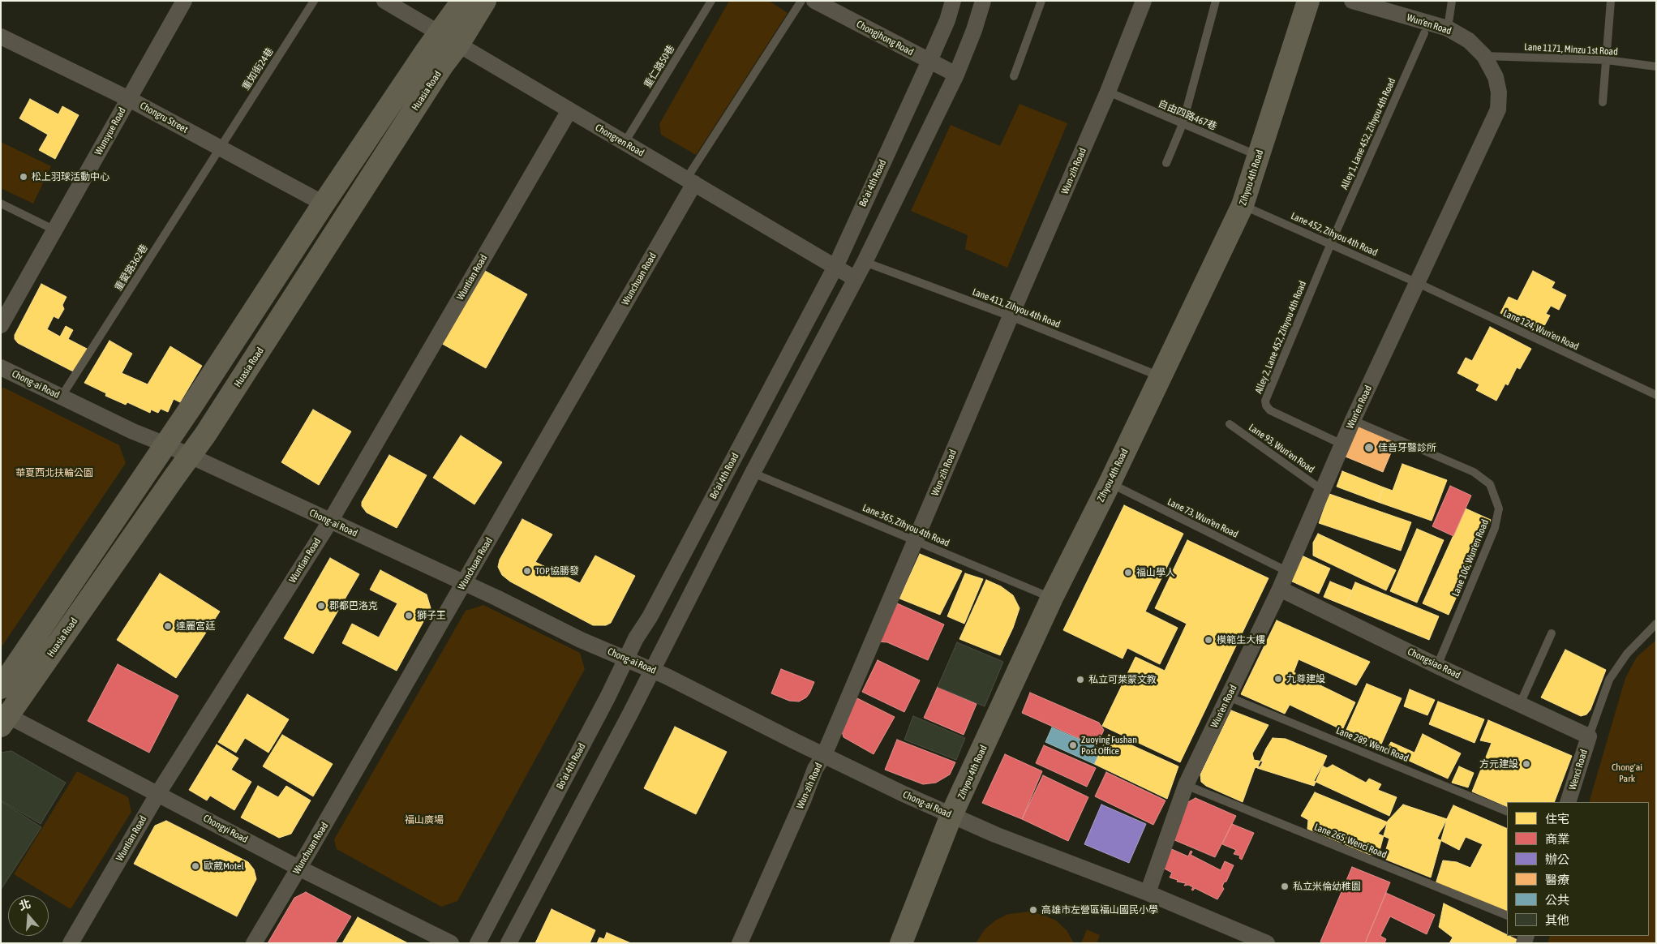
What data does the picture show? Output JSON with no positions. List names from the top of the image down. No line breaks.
{"streets":{"street":["Wun'en Road","Chongjhong Road","Huasia Road","Chongru Street","Wunsyue Road","Chongren Road","Wun-zih Road","Zihyou 4th Road","Bo'ai 4th Road","Wuntian Road","Wunchuan Road","Chong-ai Road","Chongsiao Road","Wenci Road","Chongyi Road"],"lane":["Lane 1171, Minzu 1st Road","重仁路50巷","重如街24巷","自由四路467巷","Alley 1, Lane 452, Zihyou 4th Road","Lane 452, Zihyou 4th Road","重愛路362巷","Lane 411, Zihyou 4th Road","Lane 124, Wun'en Road","Alley 2, Lane 452, Zihyou 4th Road","Lane 93, Wun'en Road","Lane 73, Wun'en Road","Lane 365, Zihyou 4th Road","Lane 106, Wun'en Road","Lane 289, Wenci Road","Lane 265, Wenci Road"]},"crossings":[["Wun'en Road","Lane 1171, Minzu 1st Road"],["Wun'en Road","Lane 452, Zihyou 4th Road"],["Wun'en Road","Lane 124, Wun'en Road"],["Wun'en Road","Alley 2, Lane 452, Zihyou 4th Road"],["Wun'en Road","Chong-ai Road"],["Wun'en Road","Lane 93, Wun'en Road"],["Wun'en Road","Lane 73, Wun'en Road"],["Wun'en Road","Lane 106, Wun'en Road"],["Wun'en Road","Chongsiao Road"],["Wun'en Road","Lane 289, Wenci Road"],["Wun'en Road","Lane 265, Wenci Road"],["Chongjhong Road","Bo'ai 4th Road"],["重仁路50巷","Chongren Road"],["重如街24巷","Chongru Street"],["重如街24巷","重愛路362巷"],["Huasia Road","Chongru Street"],["Huasia Road","Chongren Road"],["Huasia Road","Chong-ai Road"],["Huasia Road","Chongyi Road"],["自由四路467巷","Wun-zih Road"],["自由四路467巷","Zihyou 4th Road"],["Chongru Street","Wunsyue Road"],["Chongru Street","重愛路362巷"],["Alley 1, Lane 452, Zihyou 4th Road","Lane 452, Zihyou 4th Road"],["Alley 1, Lane 452, Zihyou 4th Road","Alley 2, Lane 452, Zihyou 4th Road"],["Chongren Road","Bo'ai 4th Road"],["Chongren Road","Wuntian Road"],["Chongren Road","Wunchuan Road"],["Wun-zih Road","Lane 411, Zihyou 4th Road"],["Wun-zih Road","Chong-ai Road"],["Wun-zih Road","Lane 365, Zihyou 4th Road"],["Zihyou 4th Road","Lane 452, Zihyou 4th Road"],["Zihyou 4th Road","Lane 411, Zihyou 4th Road"],["Zihyou 4th Road","Chong-ai Road"],["Zihyou 4th Road","Lane 73, Wun'en Road"],["Zihyou 4th Road","Lane 365, Zihyou 4th Road"],["Bo'ai 4th Road","Chong-ai Road"],["Lane 452, Zihyou 4th Road","Lane 124, Wun'en Road"],["Lane 452, Zihyou 4th Road","Alley 2, Lane 452, Zihyou 4th Road"],["重愛路362巷","Chong-ai Road"],["Wuntian Road","Chong-ai Road"],["Wuntian Road","Chongyi Road"],["Wunchuan Road","Chong-ai Road"],["Wunchuan Road","Chongyi Road"],["Lane 106, Wun'en Road","Chongsiao Road"],["Chongsiao Road","Wenci Road"]],"parks":["華夏西北扶輪公園","Chong'ai Park","福山廣場"],"places":["松上羽球活動中心","佳音牙醫診所","TOP協勝發","福山學人","郡都巴洛克","獅子王","達麗宮廷","模範生大樓","九尊建設","私立可萊蒙文教","Zuoying Fushan Post Office","方元建設","歐葳Motel","私立米倫幼稚園","高雄市左營區福山國民小學"],"legend":["住宅","商業","辦公","醫療","公共","其他"],"north":"top"}
